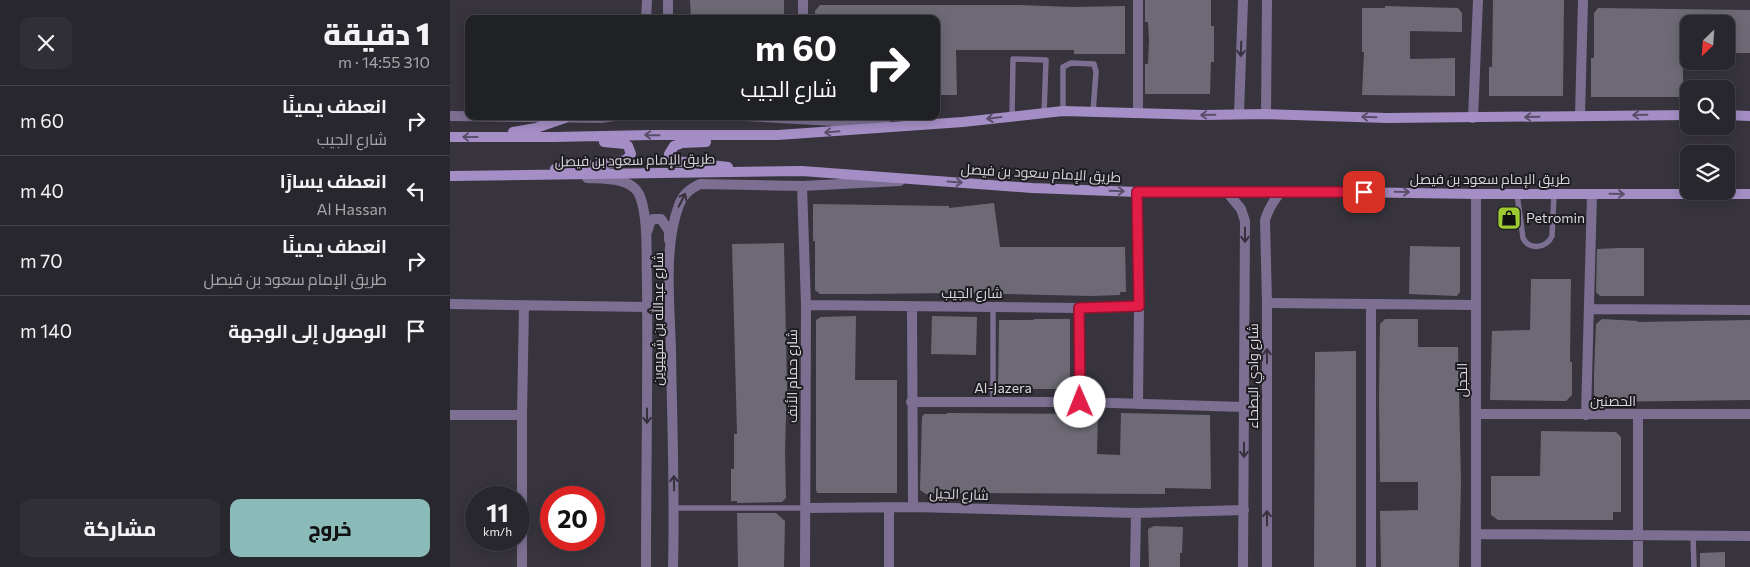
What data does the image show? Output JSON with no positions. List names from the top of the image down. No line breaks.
{"streets":{"main road":["طريق الإمام سعود بن فيصل"],"street":["شارع الجيب","شارع عبدالله بن شهيوين","شارع حمام الأنف","شارع وادي البطحاء","الحجل","Al-Jazera","الحصنين","شارع الجيل"]},"crossings":[["طريق الإمام سعود بن فيصل","شارع عبدالله بن شهيوين"],["طريق الإمام سعود بن فيصل","شارع وادي البطحاء"],["طريق الإمام سعود بن فيصل","الحجل"],["شارع الجيب","شارع حمام الأنف"],["شارع عبدالله بن شهيوين","شارع حمام الأنف"],["شارع عبدالله بن شهيوين","شارع الجيل"],["شارع حمام الأنف","شارع الجيل"],["شارع وادي البطحاء","Al-Jazera"],["شارع وادي البطحاء","شارع الجيل"],["الحجل","الحصنين"]],"places":{"shop":["Petromin"]},"north":"bottom left","page":{"heading":["1 دقيقة","310 m · 14:55"],"turn":["60 m","شارع الجيب"],"list":[{"name":"انعطف يمينًا","note":"شارع الجيب","value":"60 m"},{"name":"انعطف يسارًا","note":"Al Hassan","value":"40 m"},{"name":"انعطف يمينًا","note":"طريق الإمام سعود بن فيصل","value":"70 m"},{"name":"الوصول إلى الوجهة","value":"140 m"}],"speed":"11 km/h","limit":"20","buttons":["خروج","مشاركة"]}}
